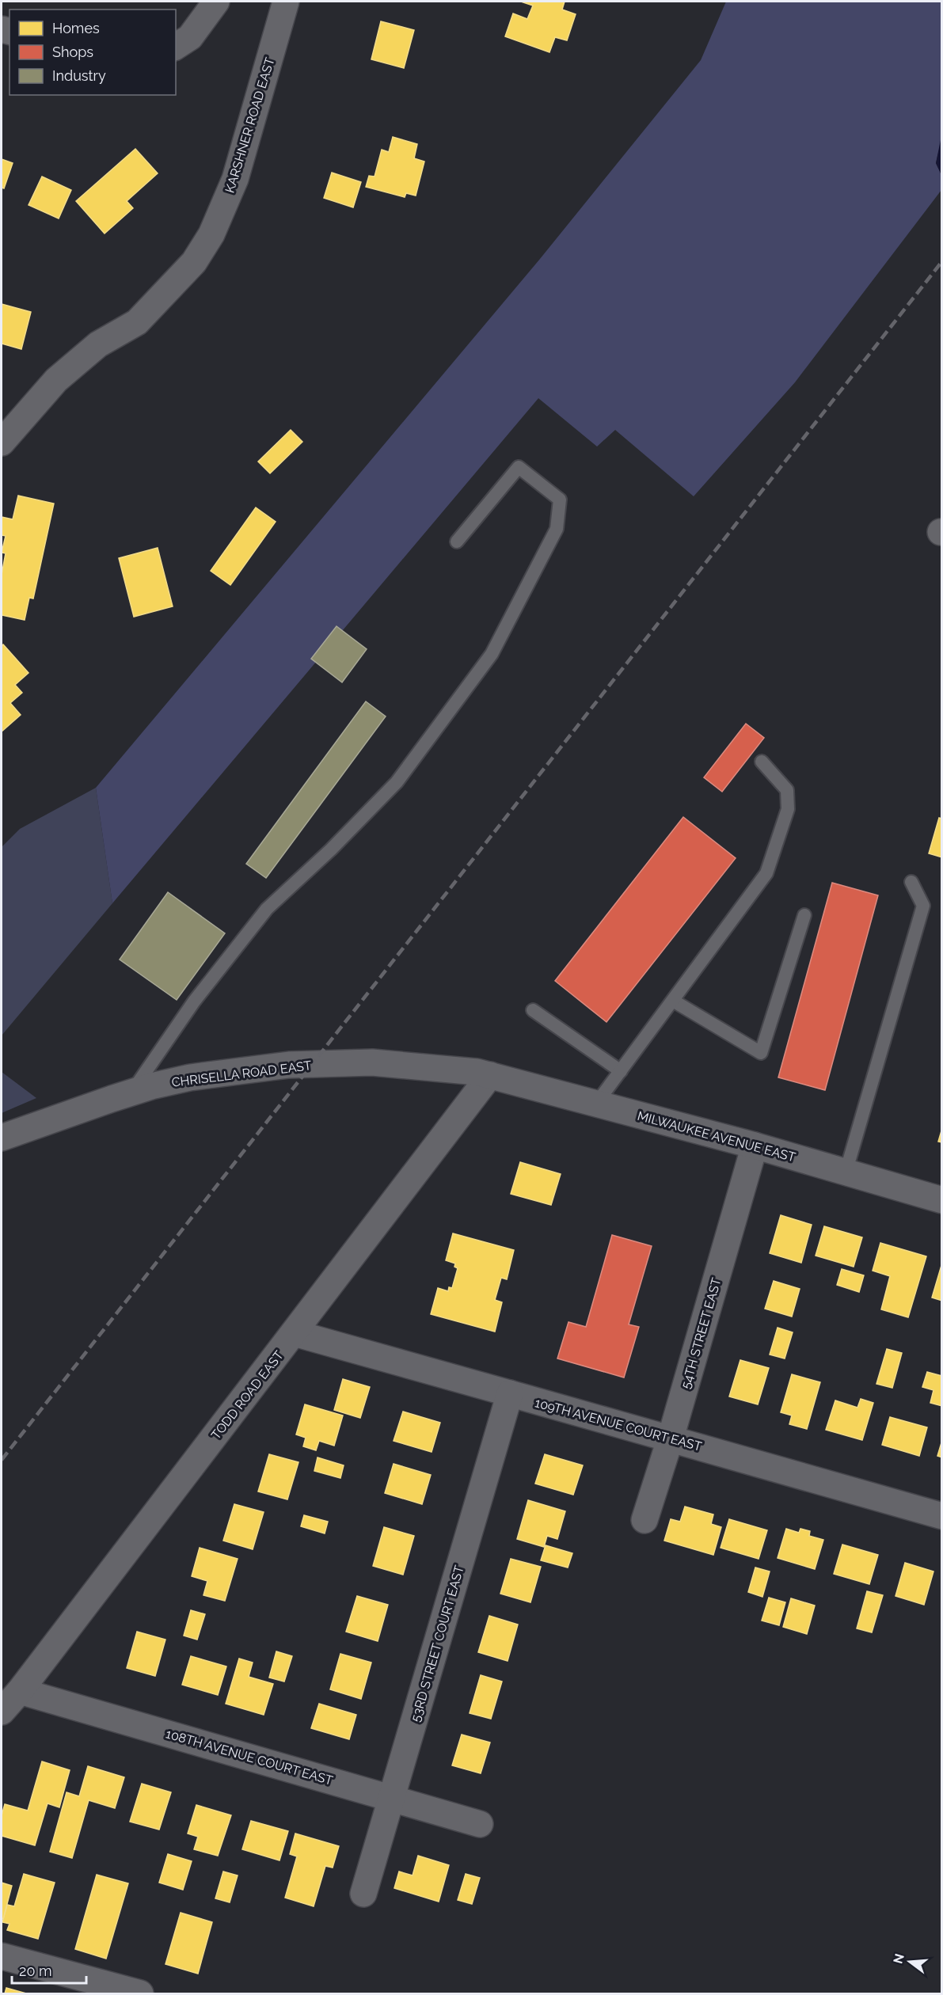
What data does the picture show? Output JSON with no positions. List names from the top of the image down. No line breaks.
{"streets":{"street":["KARSHNER ROAD EAST","CHRISELLA ROAD EAST","MILWAUKEE AVENUE EAST","54TH STREET EAST","TODD ROAD EAST","109TH AVENUE COURT EAST","53RD STREET COURT EAST","108TH AVENUE COURT EAST"]},"crossings":[["CHRISELLA ROAD EAST","MILWAUKEE AVENUE EAST"],["CHRISELLA ROAD EAST","TODD ROAD EAST"],["MILWAUKEE AVENUE EAST","54TH STREET EAST"],["MILWAUKEE AVENUE EAST","TODD ROAD EAST"],["54TH STREET EAST","109TH AVENUE COURT EAST"],["TODD ROAD EAST","109TH AVENUE COURT EAST"],["TODD ROAD EAST","108TH AVENUE COURT EAST"],["109TH AVENUE COURT EAST","53RD STREET COURT EAST"],["53RD STREET COURT EAST","108TH AVENUE COURT EAST"]],"legend":["Homes","Shops","Industry"],"scale_bar":"20 m","north":"left"}
